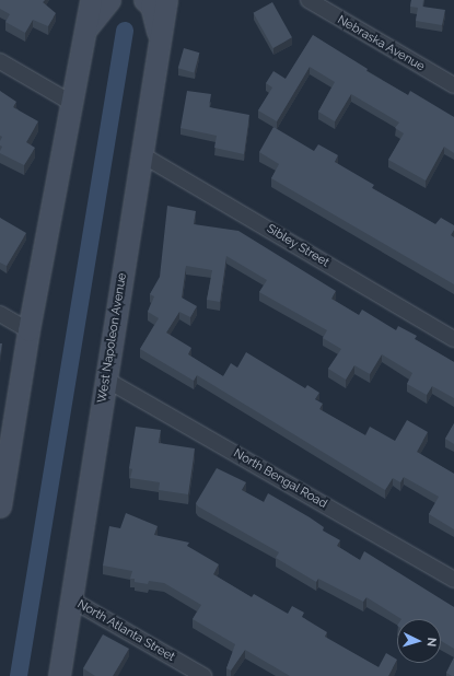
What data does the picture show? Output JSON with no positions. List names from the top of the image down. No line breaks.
{"streets":{"main road":["West Napoleon Avenue"],"street":["Nebraska Avenue","Sibley Street","North Bengal Road","North Atlanta Street"]},"crossings":[["Sibley Street","West Napoleon Avenue"],["West Napoleon Avenue","North Bengal Road"],["West Napoleon Avenue","North Atlanta Street"]],"north":"right"}
